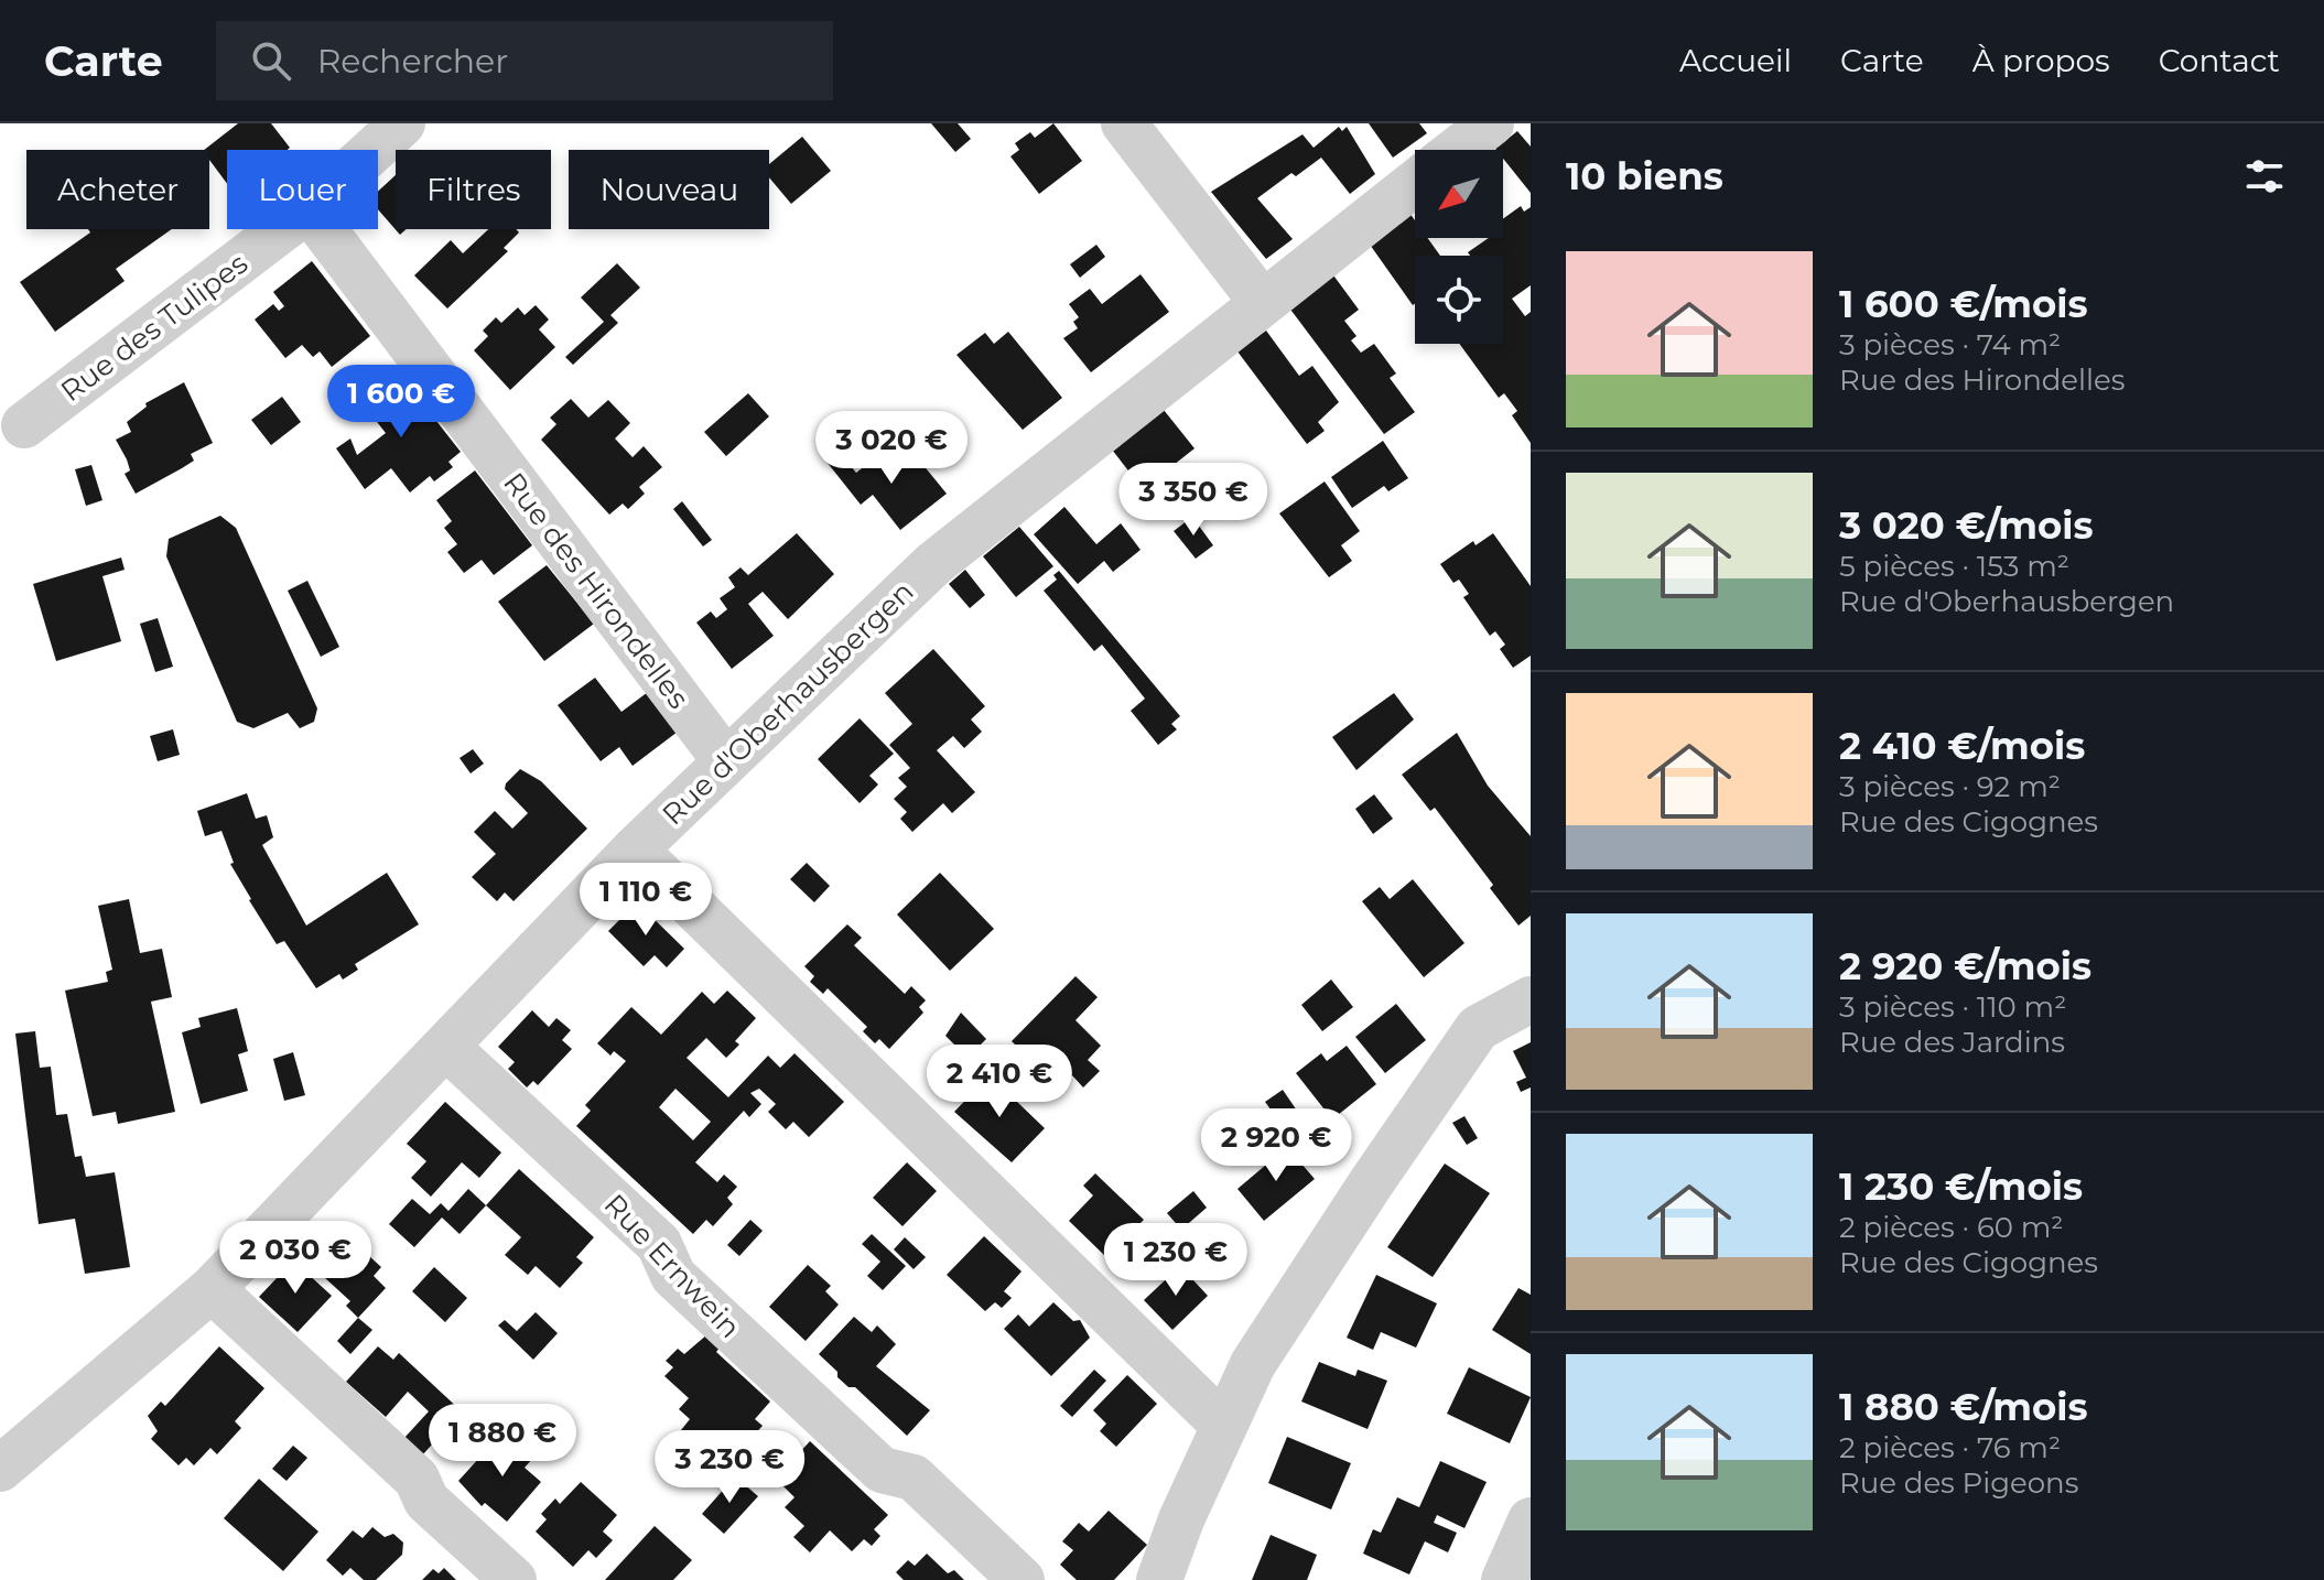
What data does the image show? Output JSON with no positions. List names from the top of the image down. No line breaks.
{"streets":{"street":["Rue des Tulipes","Rue des Hirondelles","Rue d'Oberhausbergen","Rue Ernwein"]},"crossings":[["Rue des Hirondelles","Rue d'Oberhausbergen"],["Rue d'Oberhausbergen","Rue Ernwein"]],"north":"bottom left","page":{"header":"Carte","search":"Rechercher","nav":["Accueil","Carte","À propos","Contact"],"heading":"10 biens","chip":["Acheter","Louer","Filtres","Nouveau"],"list":[{"name":"1 600 €/mois","note":"3 pièces · 74 m² · Rue des Hirondelles"},{"name":"3 020 €/mois","note":"5 pièces · 153 m² · Rue d'Oberhausbergen"},{"name":"2 410 €/mois","note":"3 pièces · 92 m² · Rue des Cigognes"},{"name":"2 920 €/mois","note":"3 pièces · 110 m² · Rue des Jardins"},{"name":"1 230 €/mois","note":"2 pièces · 60 m² · Rue des Cigognes"},{"name":"1 880 €/mois","note":"2 pièces · 76 m² · Rue des Pigeons"}],"price":["1 600 €","3 020 €","3 350 €","1 110 €","2 410 €","2 920 €","2 030 €","1 230 €","1 880 €","3 230 €"]}}
